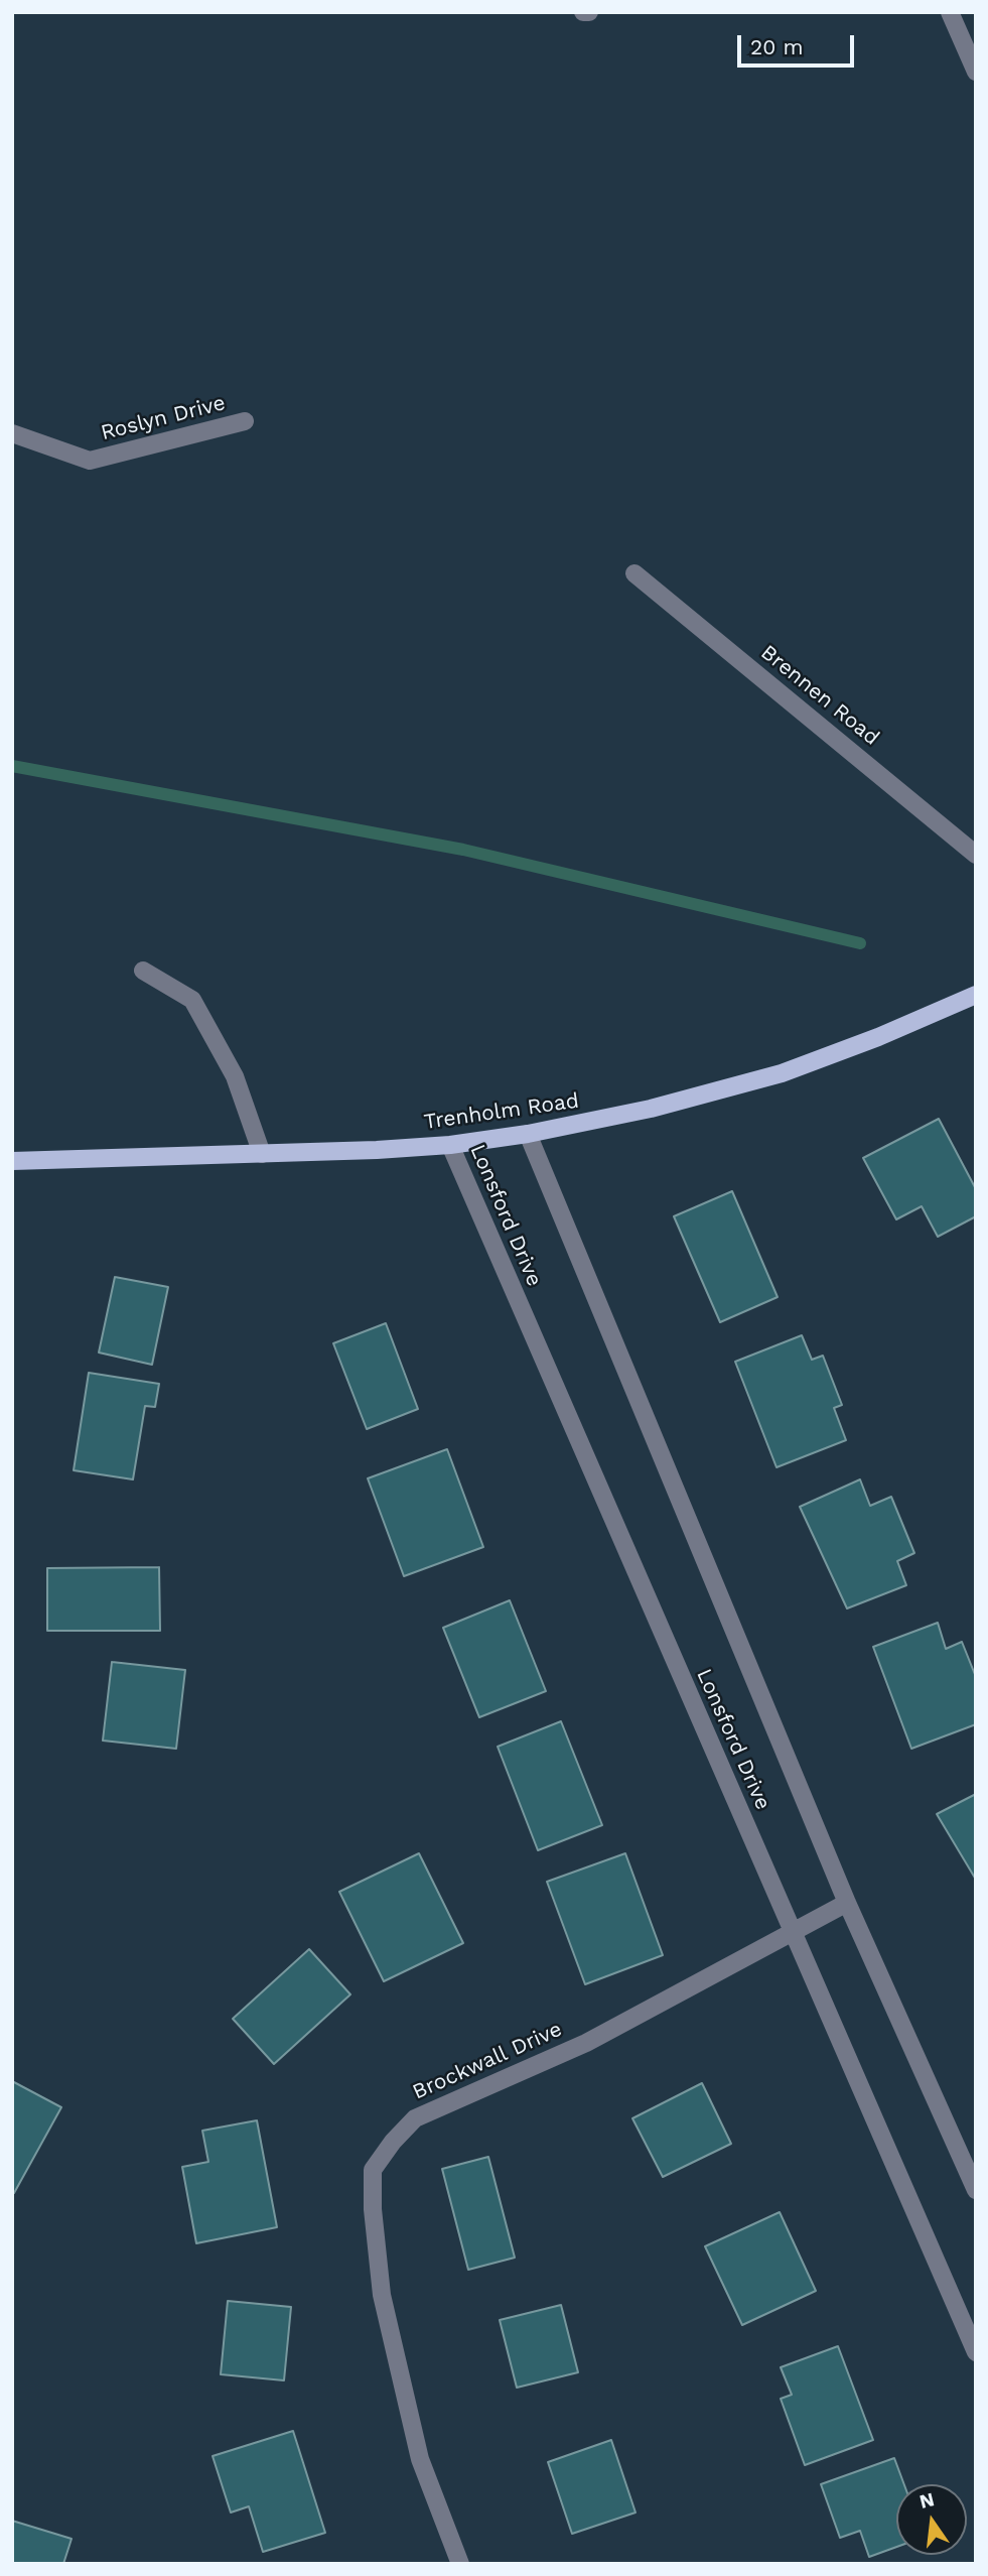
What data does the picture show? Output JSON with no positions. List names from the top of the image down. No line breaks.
{"streets":{"main road":["Trenholm Road"],"street":["Roslyn Drive","Brennen Road","Lonsford Drive","Brockwall Drive"]},"crossings":[["Trenholm Road","Lonsford Drive"],["Lonsford Drive","Brockwall Drive"]],"scale_bar":"20 m","north":"top"}
